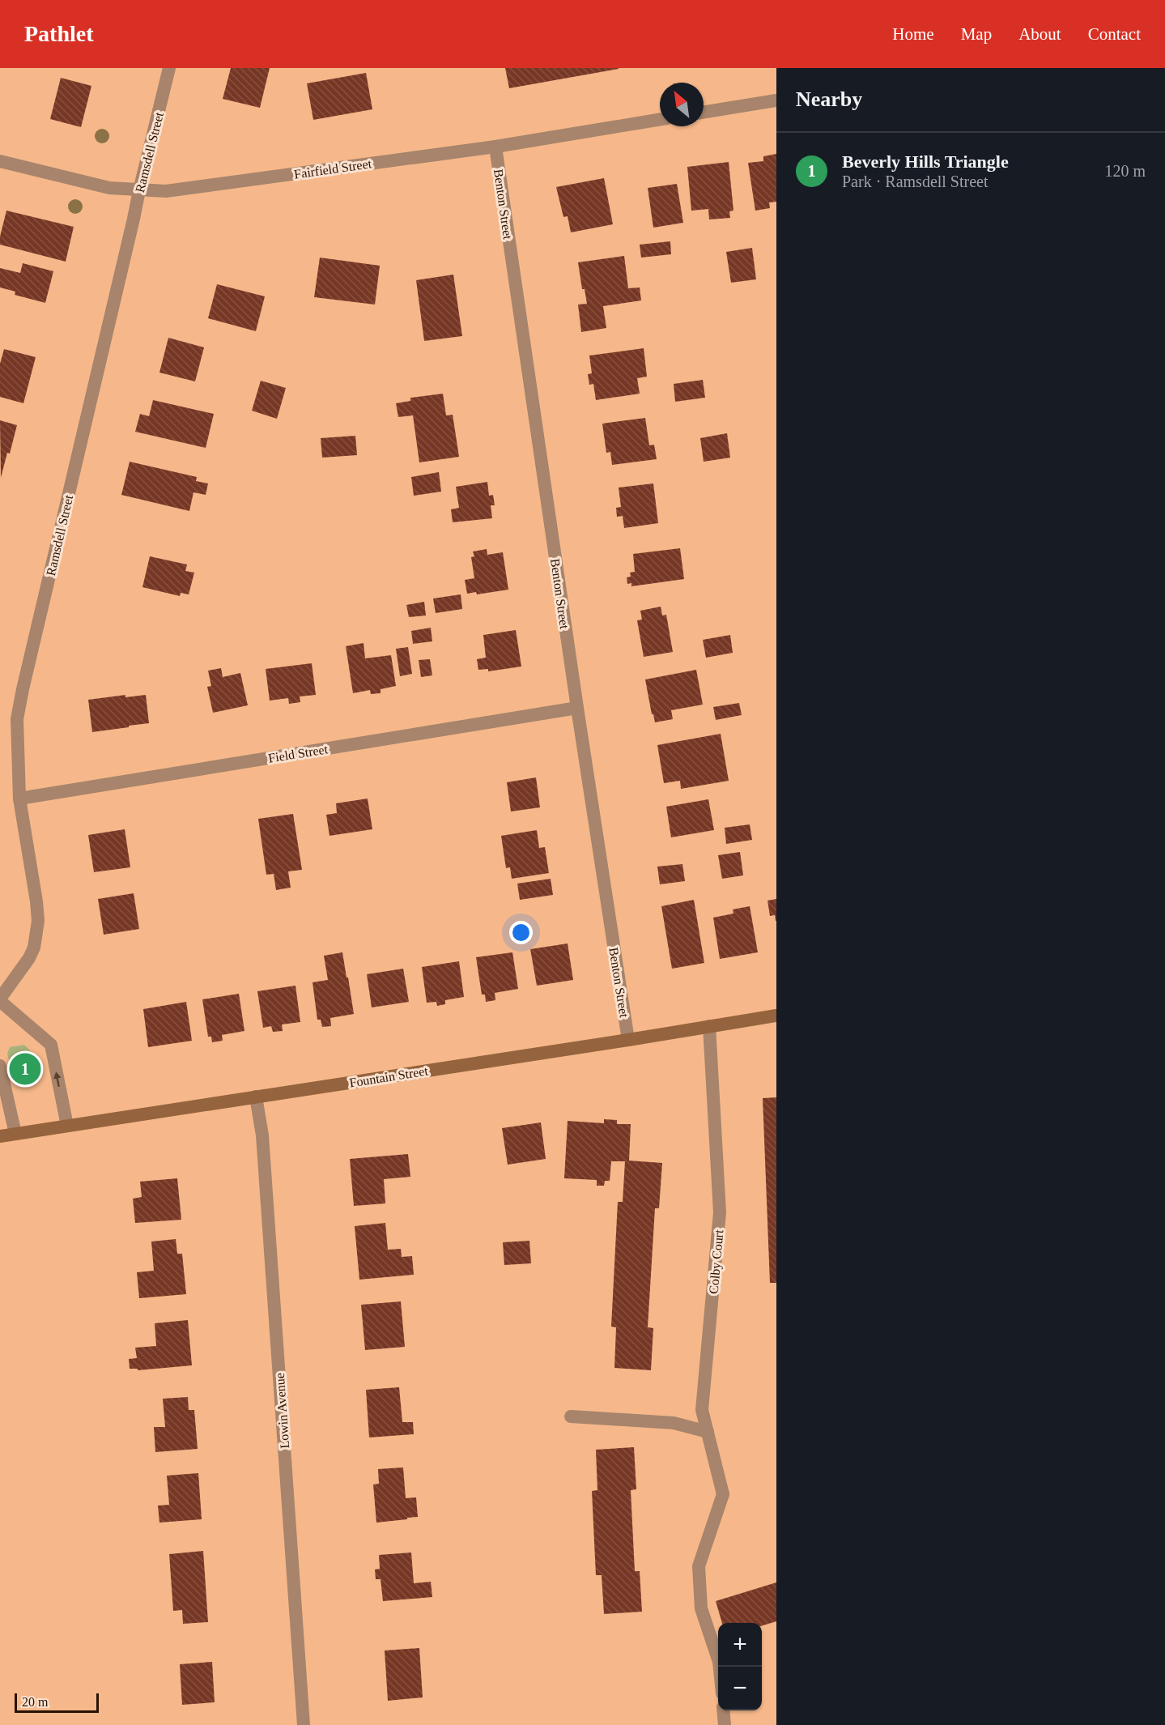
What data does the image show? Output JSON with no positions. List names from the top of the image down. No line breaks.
{"streets":{"main road":["Fountain Street"],"street":["Ramsdell Street","Fairfield Street","Benton Street","Field Street","Colby Court","Lowin Avenue"]},"crossings":[["Ramsdell Street","Fairfield Street"],["Ramsdell Street","Field Street"],["Ramsdell Street","Fountain Street"],["Fairfield Street","Benton Street"],["Benton Street","Field Street"],["Benton Street","Fountain Street"],["Fountain Street","Colby Court"],["Fountain Street","Lowin Avenue"]],"scale_bar":"20 m","north":"top left","page":{"header":"Pathlet","nav":["Home","Map","About","Contact"],"heading":"Nearby","list":[{"mark":"1","name":"Beverly Hills Triangle","note":"Park · Ramsdell Street","value":"120 m"}],"pins":"1","map_buttons":["+","−"],"scale":"20 m"}}
